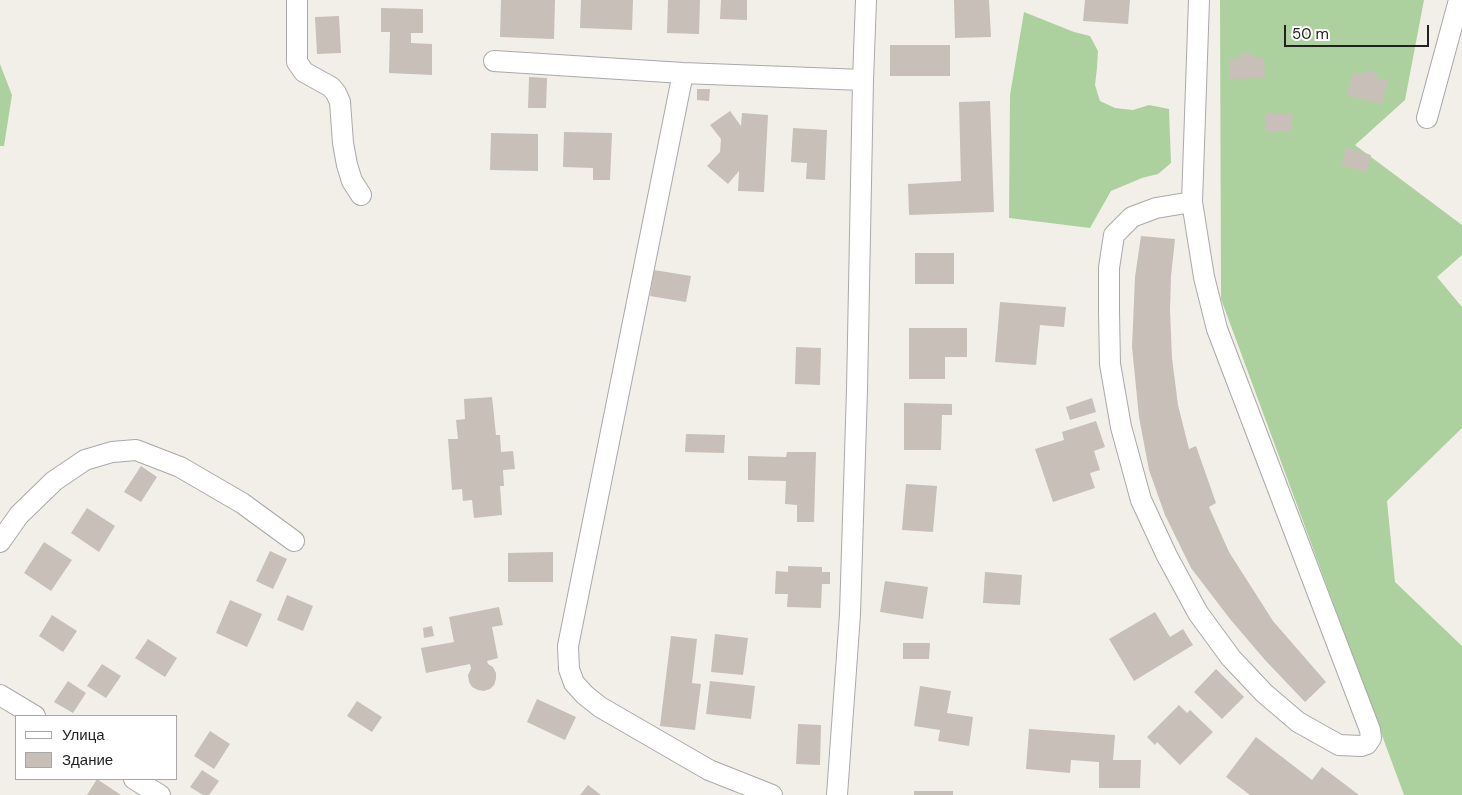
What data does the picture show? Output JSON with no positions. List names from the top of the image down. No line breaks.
{"legend":["Улица","Здание"],"scale_bar":"50 m"}
